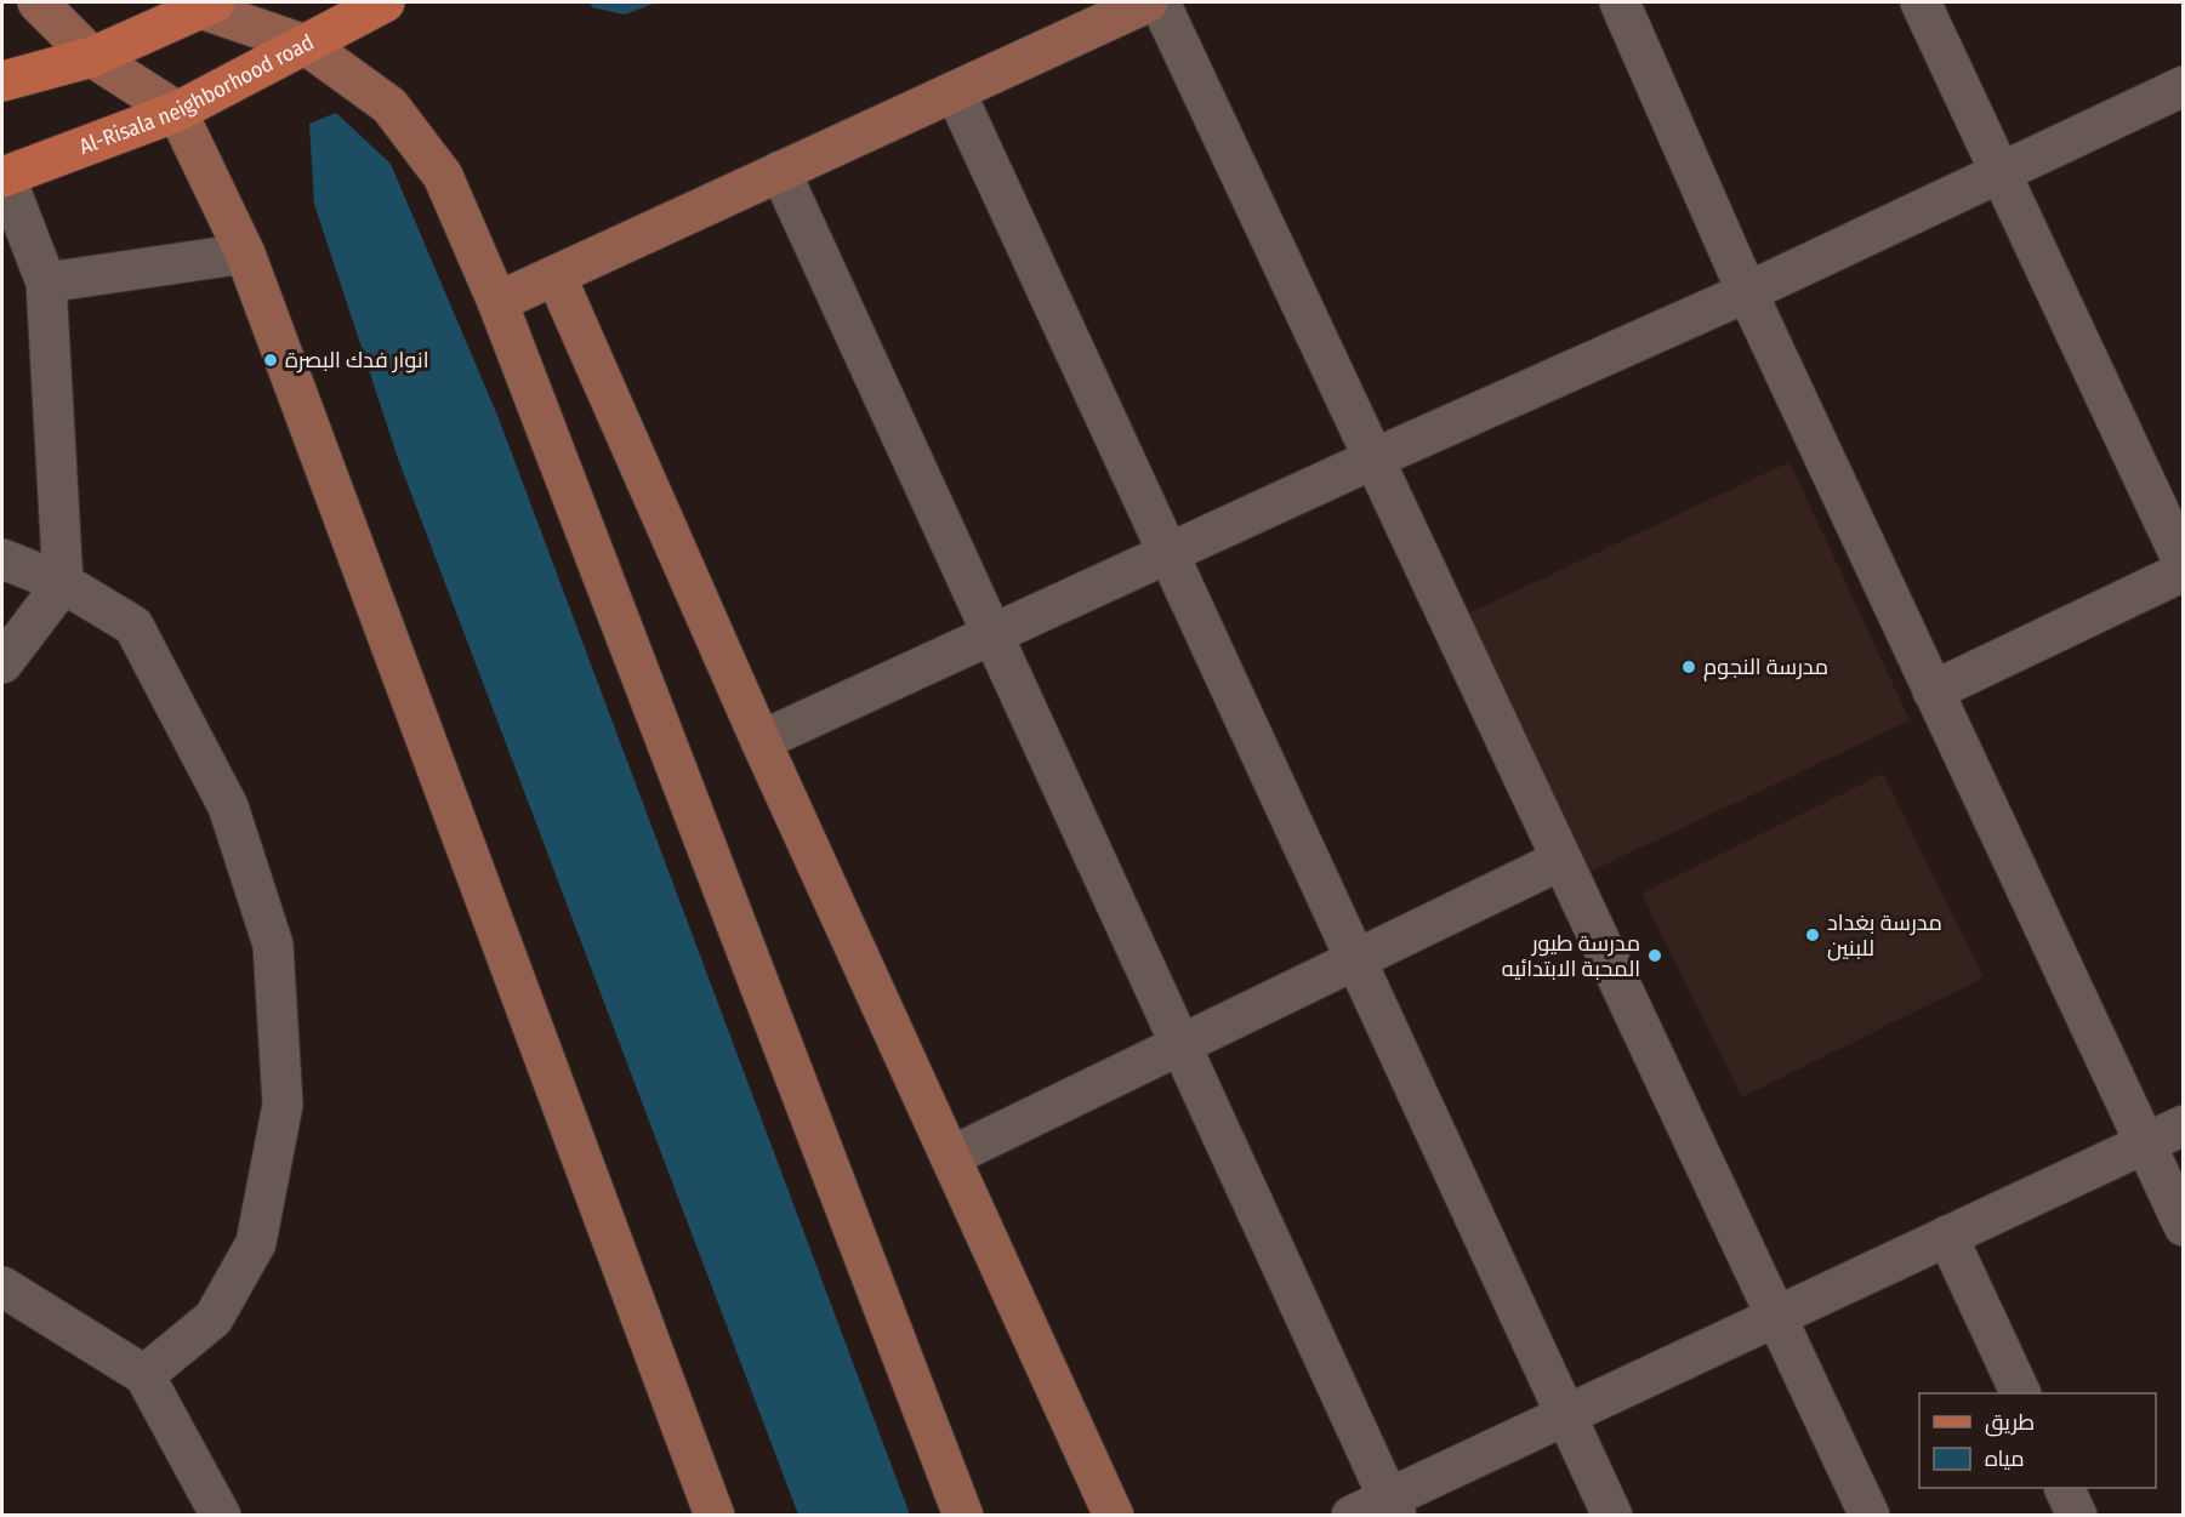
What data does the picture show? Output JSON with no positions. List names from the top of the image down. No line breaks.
{"streets":{"main road":["Al-Risala neighborhood road"]},"places":["انوار فدك البصرة","مدرسة النجوم","مدرسة بغداد للبنين","مدرسة طيور المحبة الابتدائيه"],"legend":["طريق","مياه"]}
